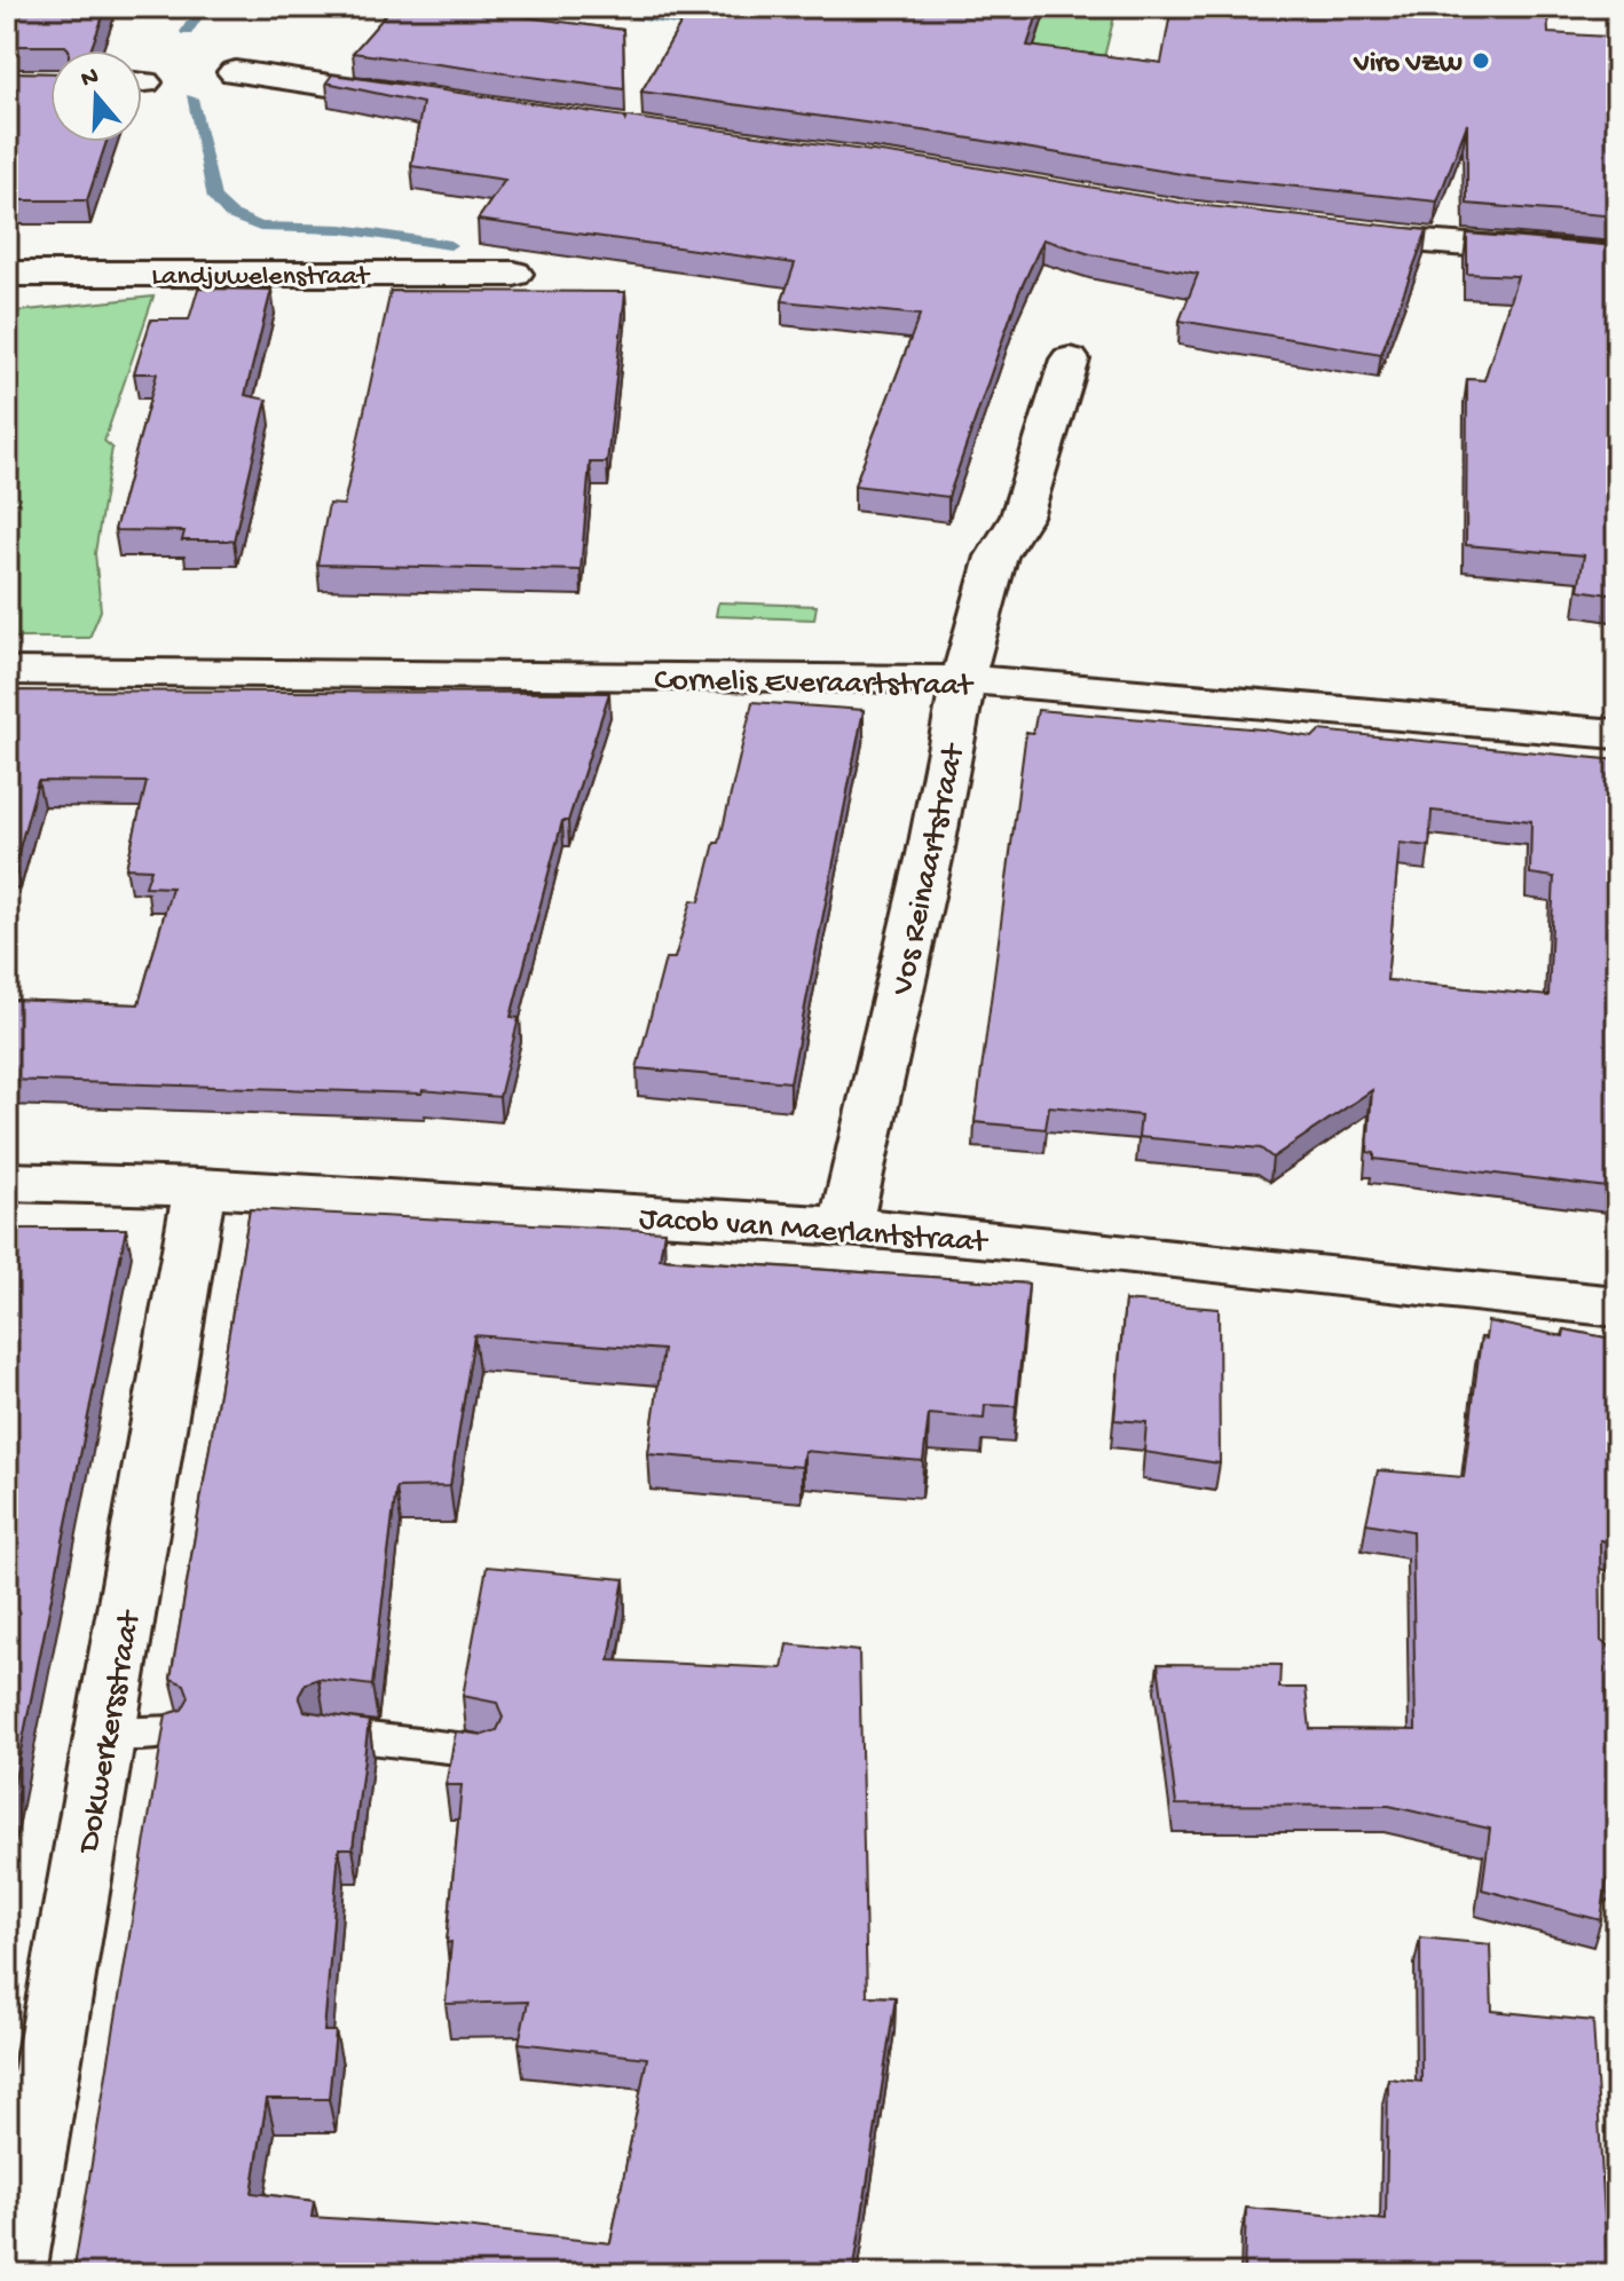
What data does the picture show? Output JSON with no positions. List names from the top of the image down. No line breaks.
{"streets":{"street":["Landjuwelenstraat","Cornelis Everaartstraat","Vos Reinaartstraat","Jacob van Maerlantstraat","Dokwerkersstraat"]},"crossings":[["Cornelis Everaartstraat","Vos Reinaartstraat"],["Vos Reinaartstraat","Jacob van Maerlantstraat"],["Jacob van Maerlantstraat","Dokwerkersstraat"]],"places":["Viro VZW"],"north":"top"}
